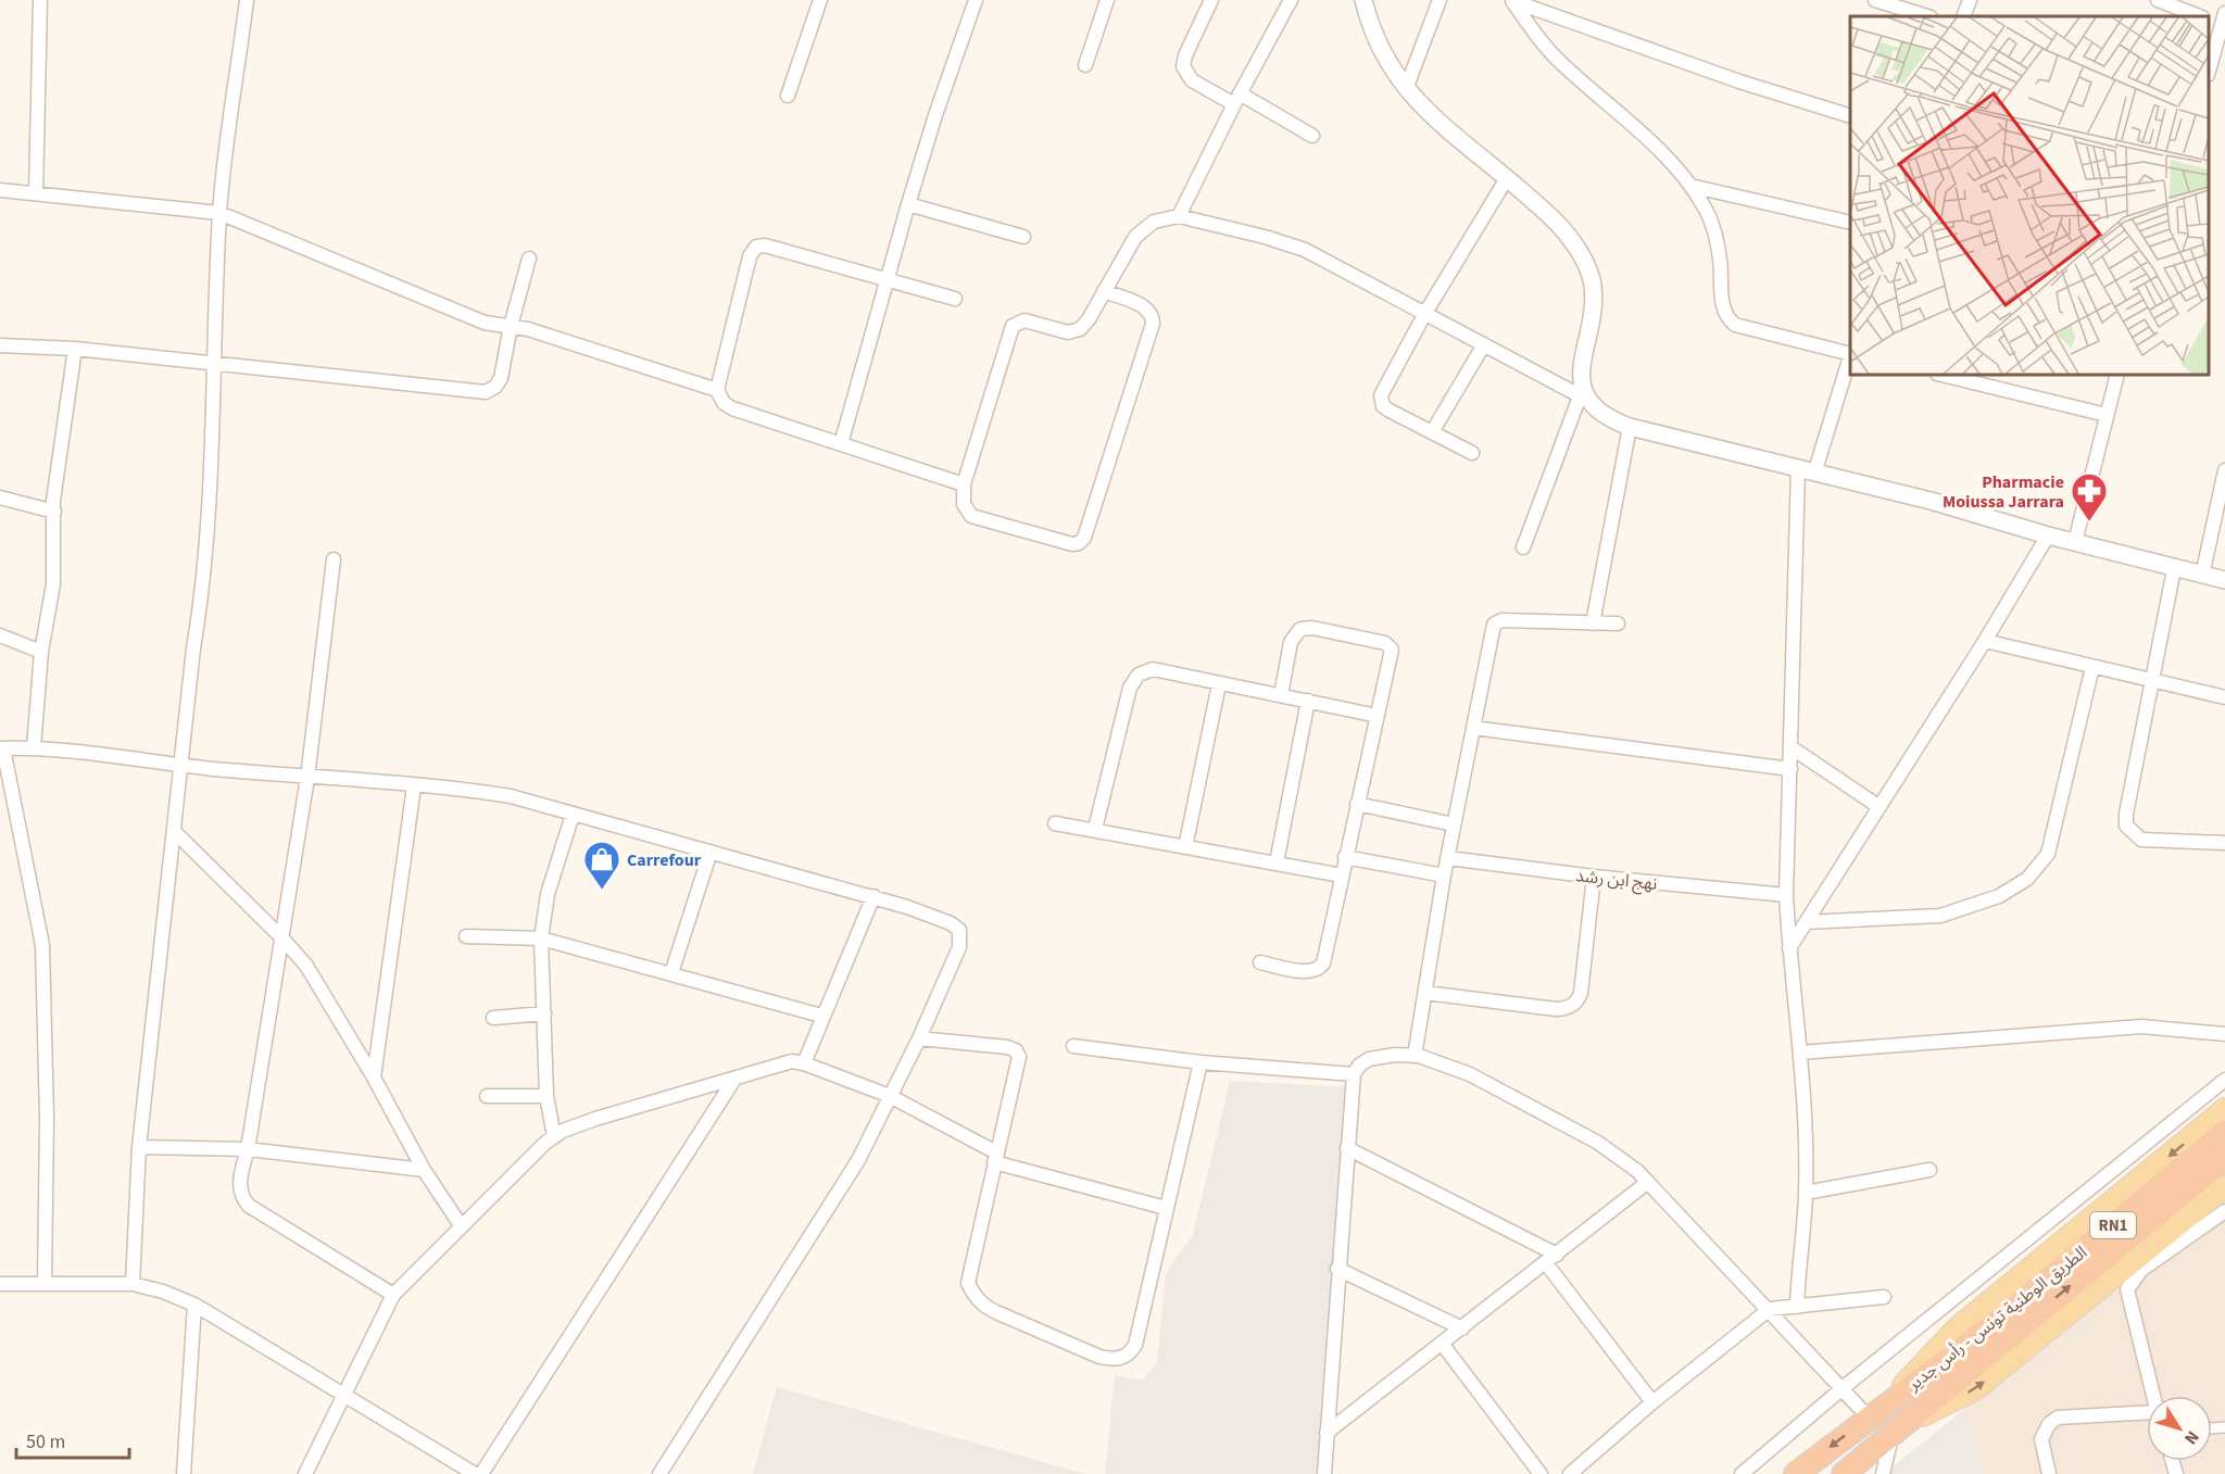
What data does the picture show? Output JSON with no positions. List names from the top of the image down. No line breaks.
{"streets":{"highway":["RN1","الطريق الوطنية تونس - رأس جدير"],"street":["نهج ابن رشد"]},"places":{"pharmacy":["Pharmacie Moiussa Jarrara"],"shop":["Carrefour"]},"scale_bar":"50 m","north":"bottom right"}
